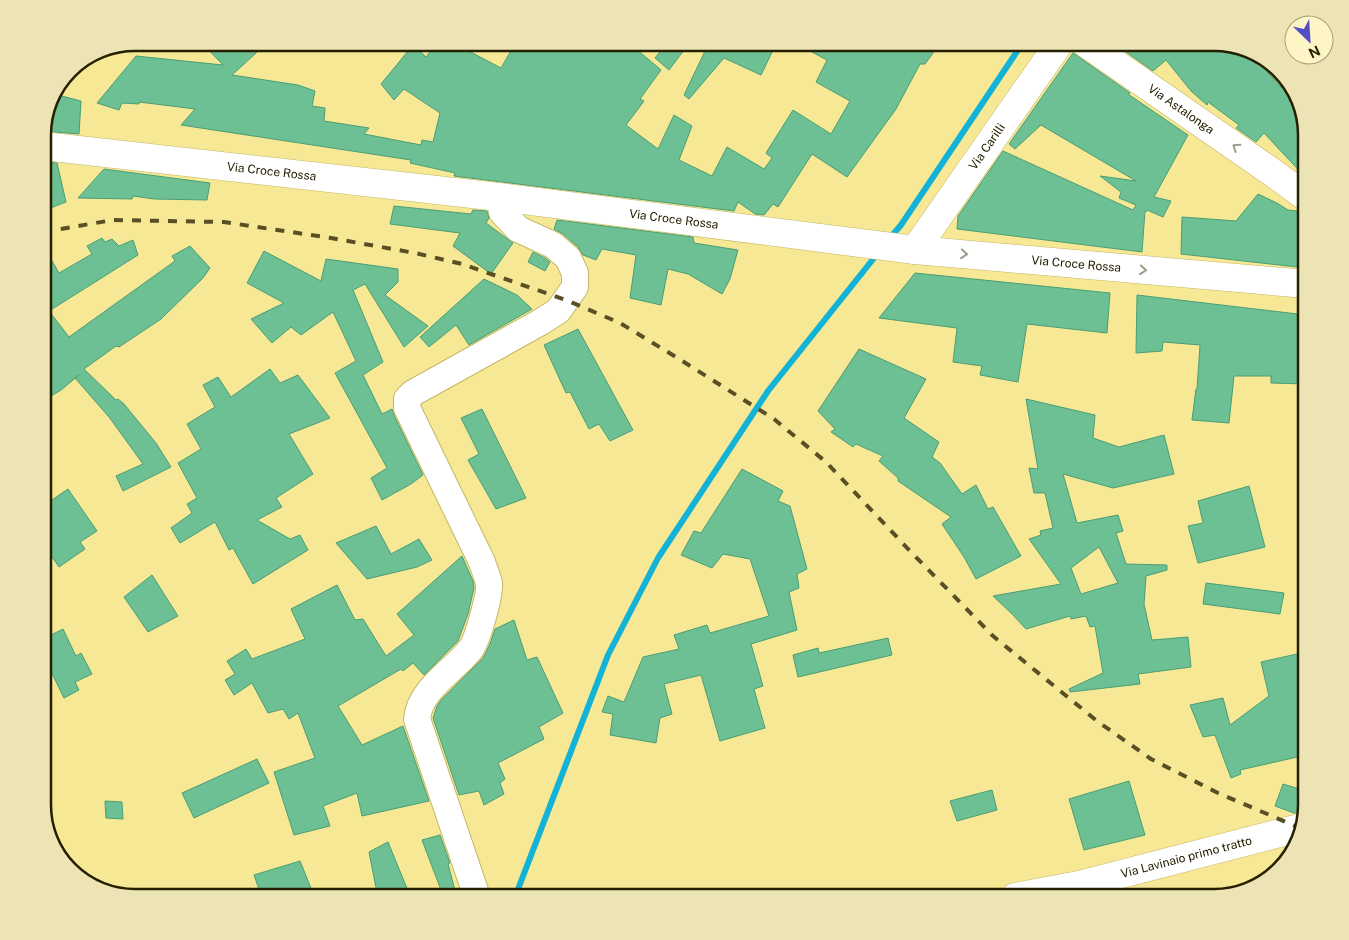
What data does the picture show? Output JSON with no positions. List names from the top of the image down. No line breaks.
{"streets":{"main road":["Via Astalonga","Via Carilli","Via Croce Rossa","Via Lavinaio primo tratto"]},"crossings":[["Via Carilli","Via Croce Rossa"]],"one_way":["Via Astalonga"],"north":"bottom right"}
